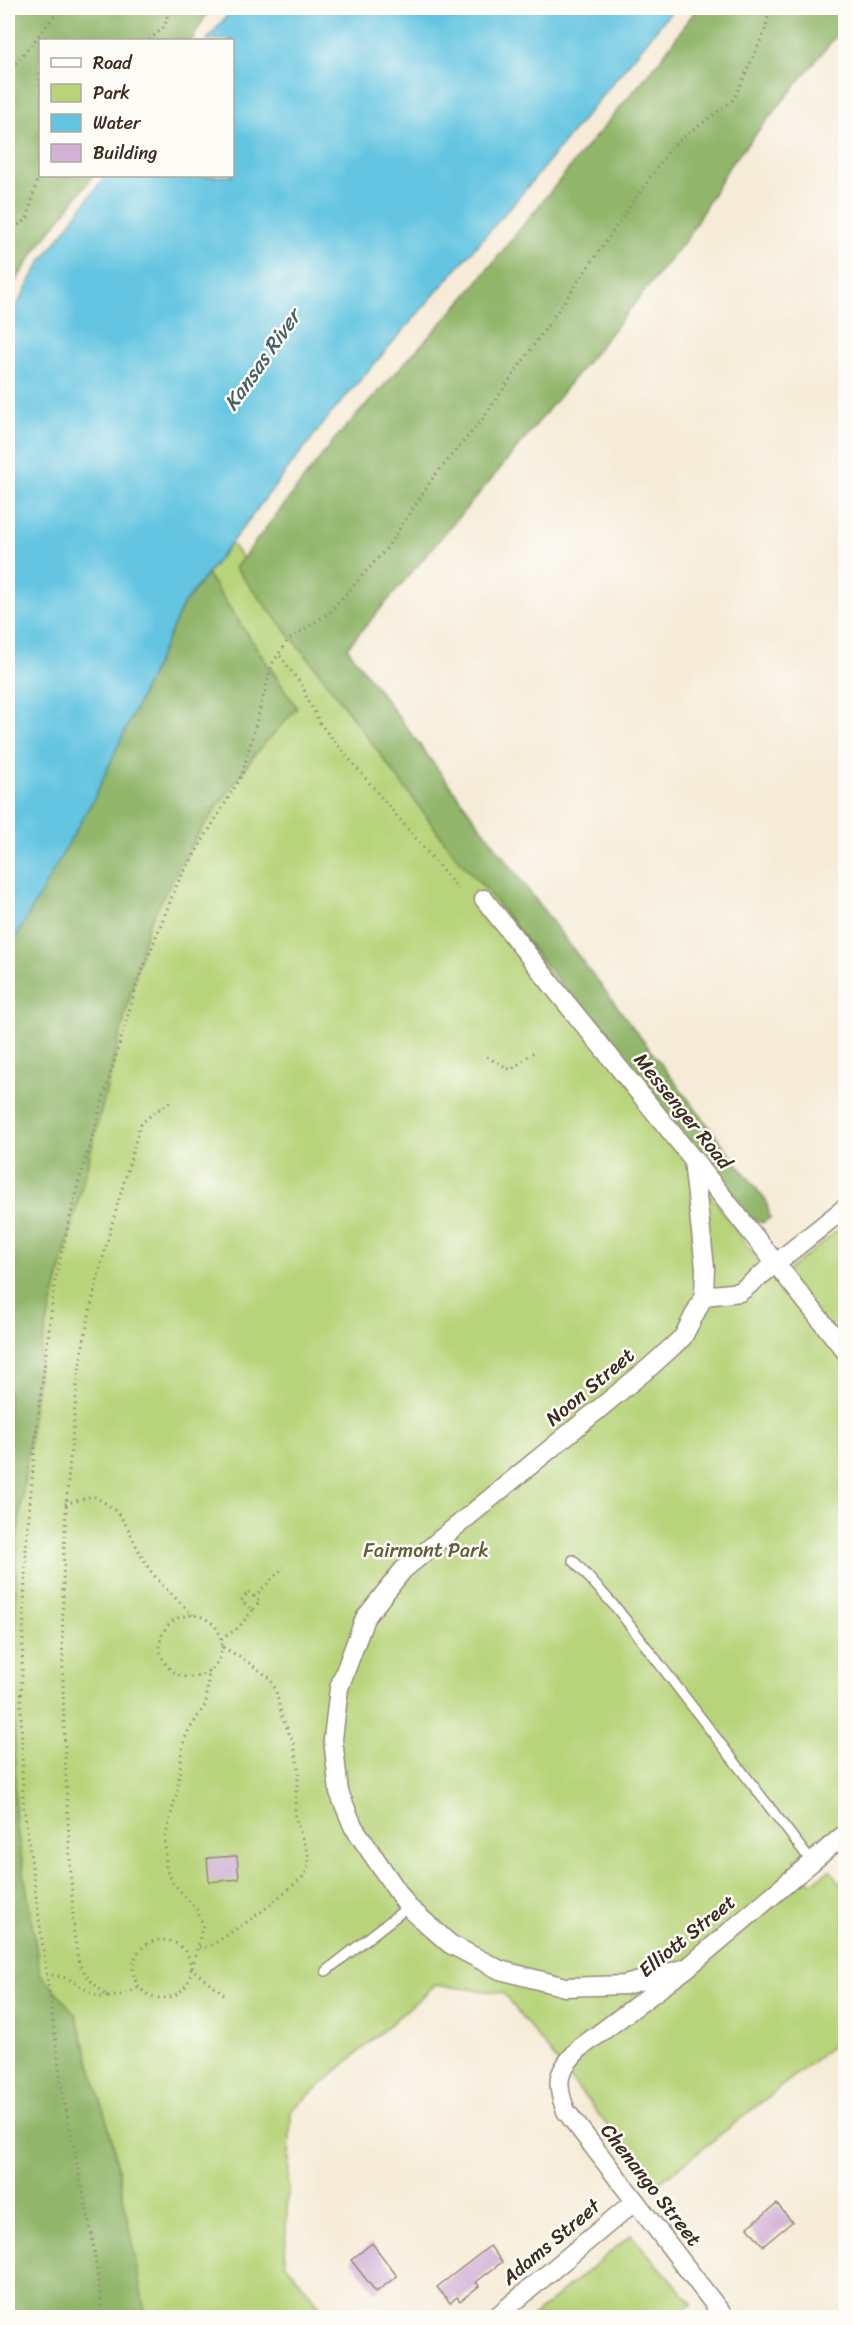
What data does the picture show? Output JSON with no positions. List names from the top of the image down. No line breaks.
{"streets":{"street":["Messenger Road","Noon Street","Elliott Street","Chenango Street","Adams Street"]},"crossings":[["Noon Street","Elliott Street"],["Elliott Street","Chenango Street"],["Chenango Street","Adams Street"]],"water":["Kansas River"],"parks":["Fairmont Park"],"legend":["Road","Park","Water","Building"]}
